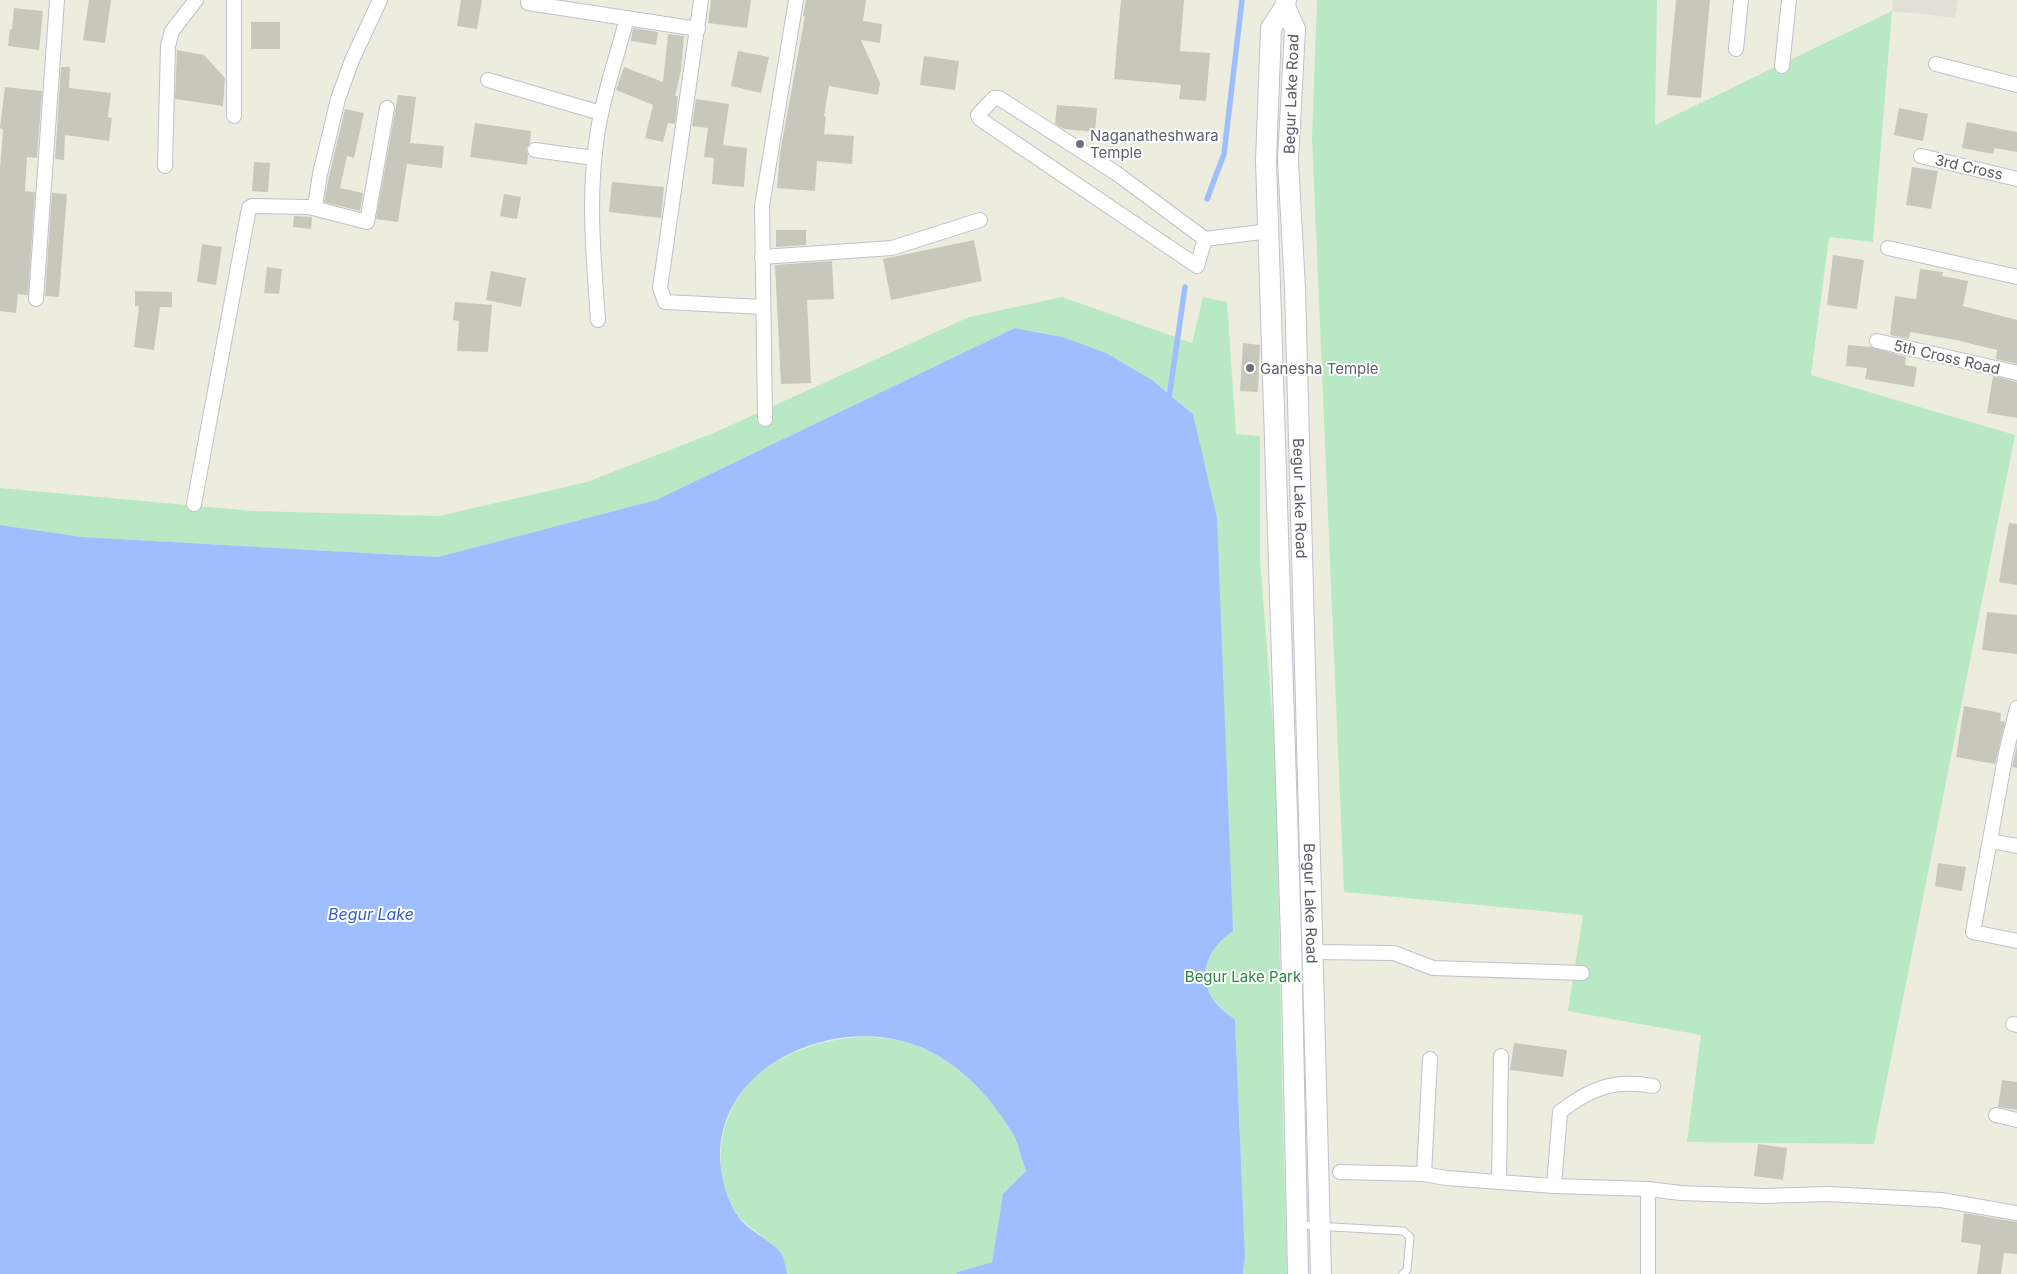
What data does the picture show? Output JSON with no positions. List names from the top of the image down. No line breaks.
{"streets":{"main road":["Begur Lake Road"],"street":["3rd Cross","5th Cross Road"]},"water":["Begur Lake"],"parks":["Begur Lake Park"],"places":["Naganatheshwara Temple","Ganesha Temple"]}
